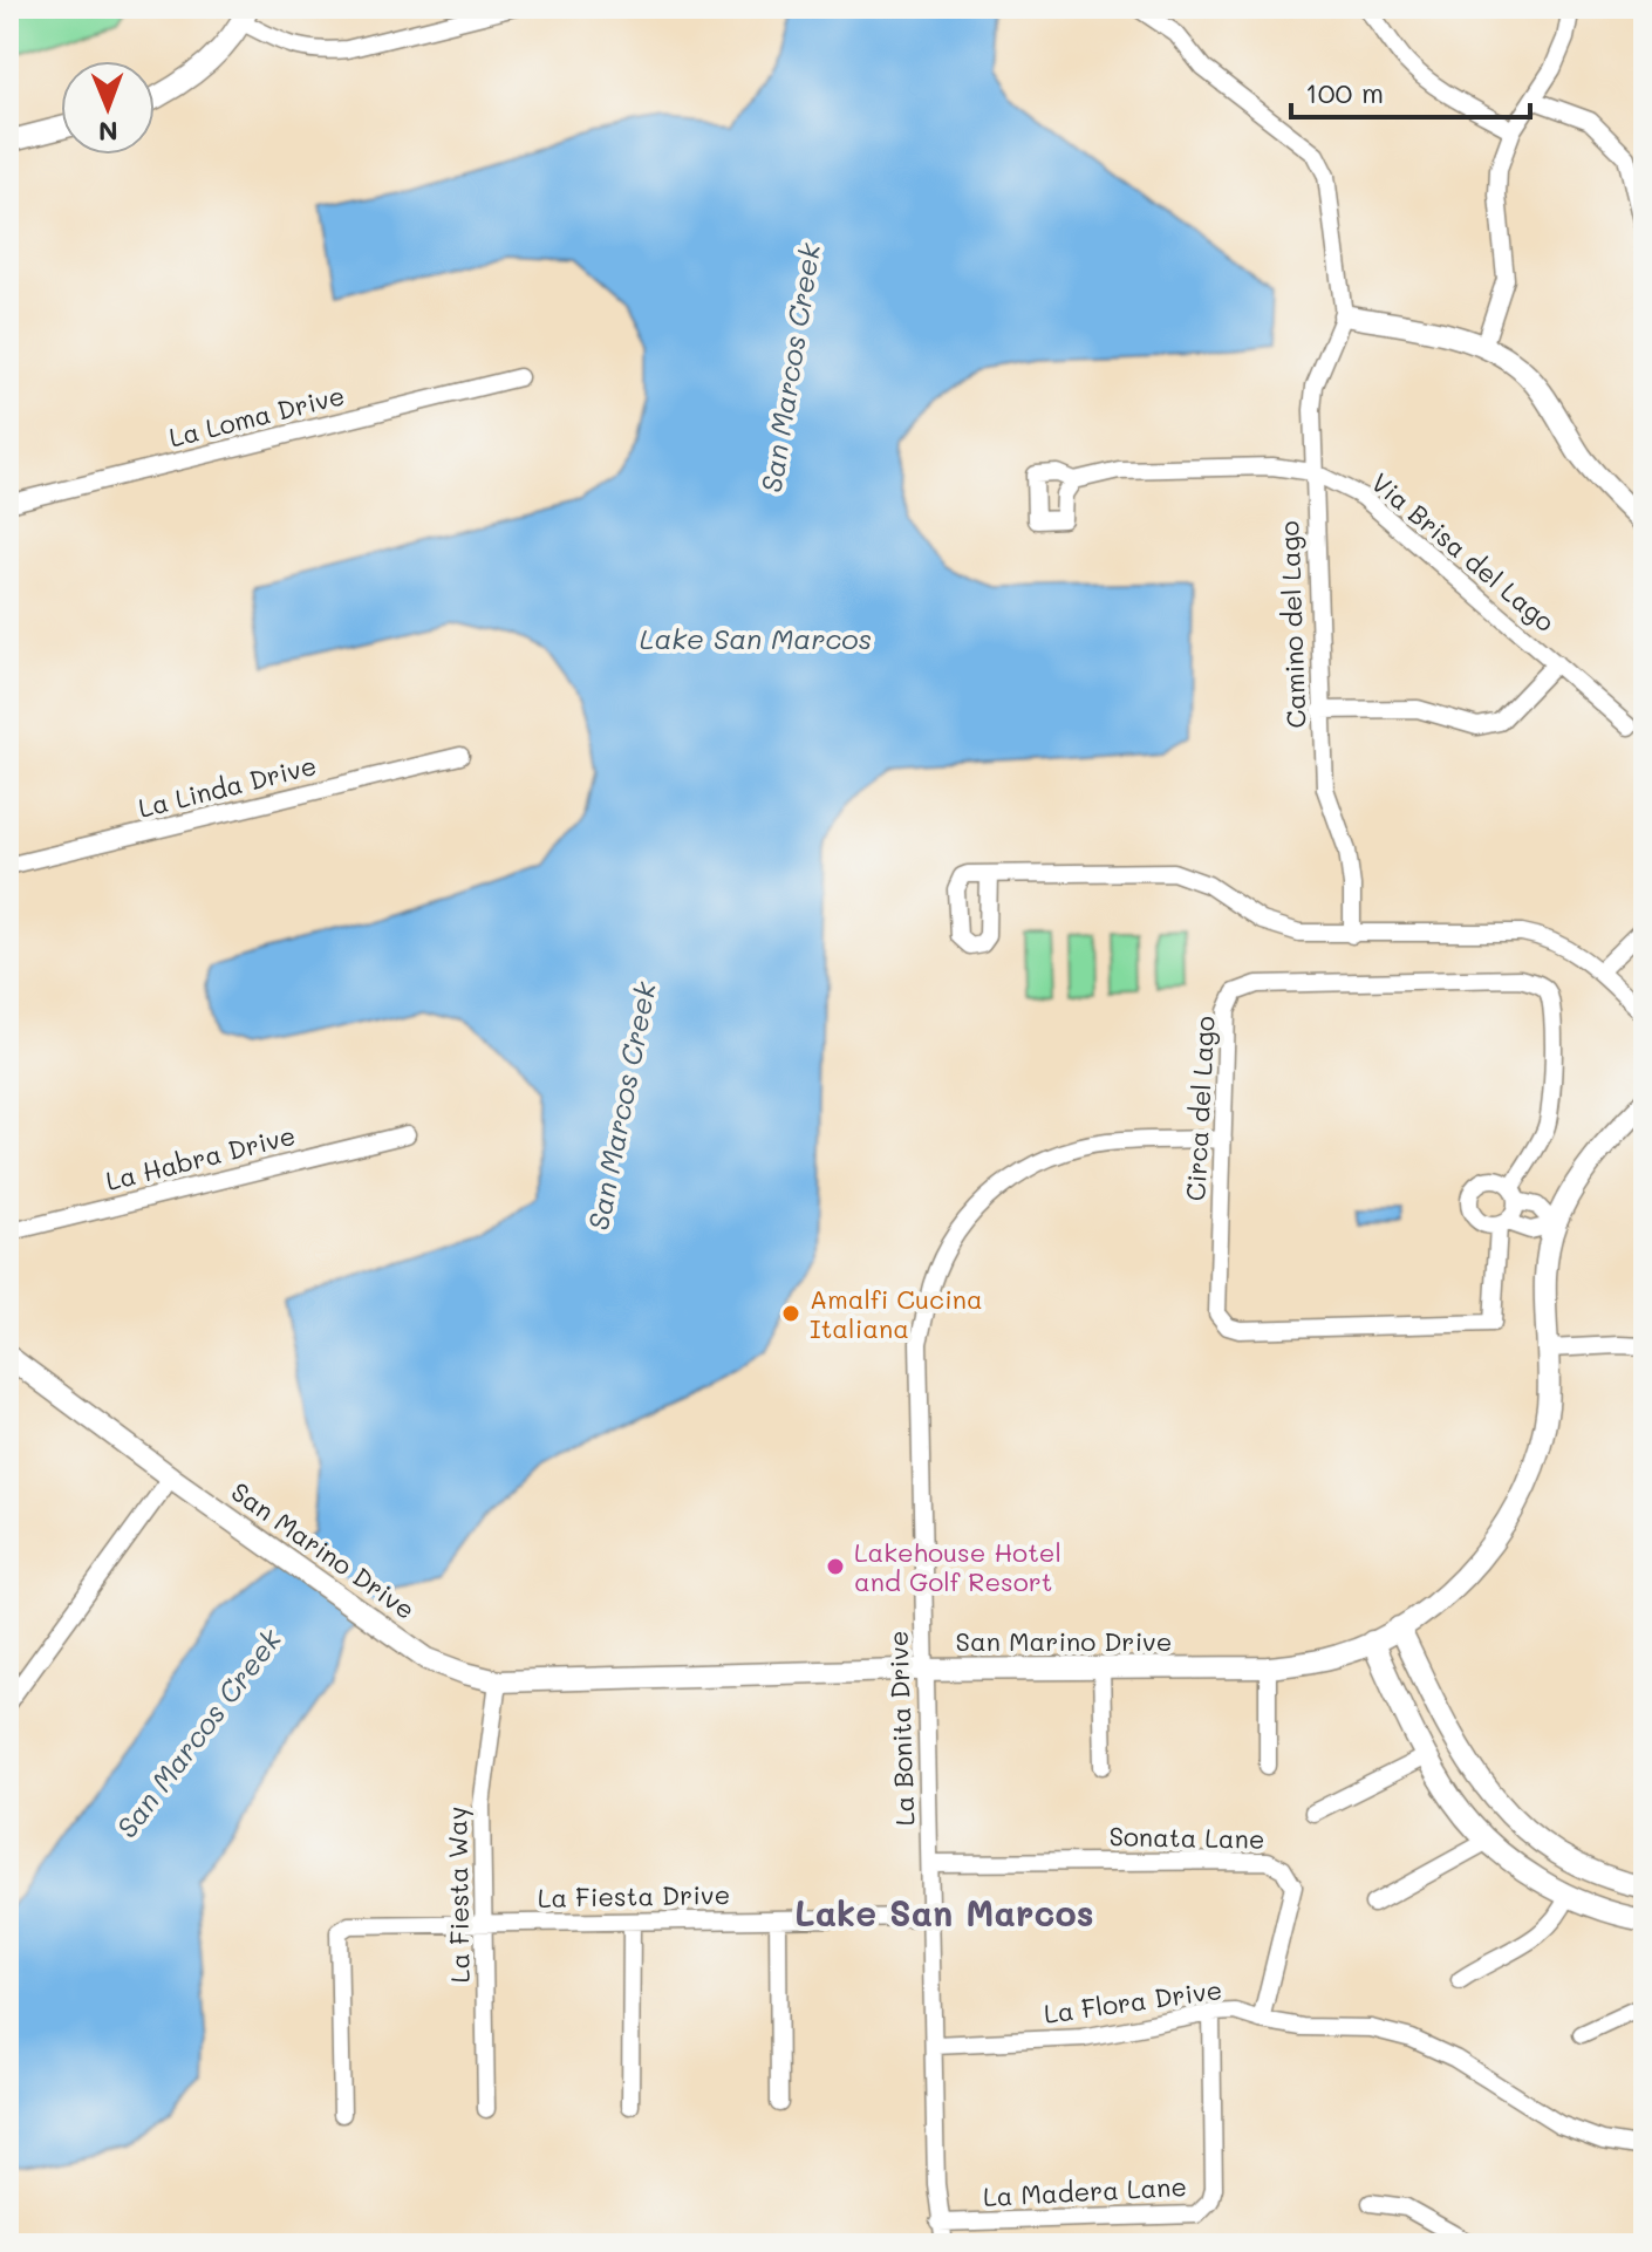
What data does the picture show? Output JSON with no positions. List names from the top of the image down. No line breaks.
{"streets":{"street":["La Loma Drive","Via Brisa del Lago","Camino del Lago","La Linda Drive","Circa del Lago","La Habra Drive","San Marino Drive","La Bonita Drive","Sonata Lane","La Fiesta Way","La Fiesta Drive","La Flora Drive","La Madera Lane"]},"crossings":[["Via Brisa del Lago","Camino del Lago"],["Circa del Lago","La Bonita Drive"],["San Marino Drive","La Bonita Drive"],["San Marino Drive","La Fiesta Way"],["La Bonita Drive","Sonata Lane"],["La Bonita Drive","La Fiesta Drive"],["La Bonita Drive","La Flora Drive"],["La Bonita Drive","La Madera Lane"],["Sonata Lane","La Flora Drive"],["La Fiesta Way","La Fiesta Drive"],["La Flora Drive","La Madera Lane"]],"districts":["Lake San Marcos"],"water":["San Marcos Creek","Lake San Marcos"],"places":["Amalfi Cucina Italiana","Lakehouse Hotel and Golf Resort"],"scale_bar":"100 m","north":"bottom"}
